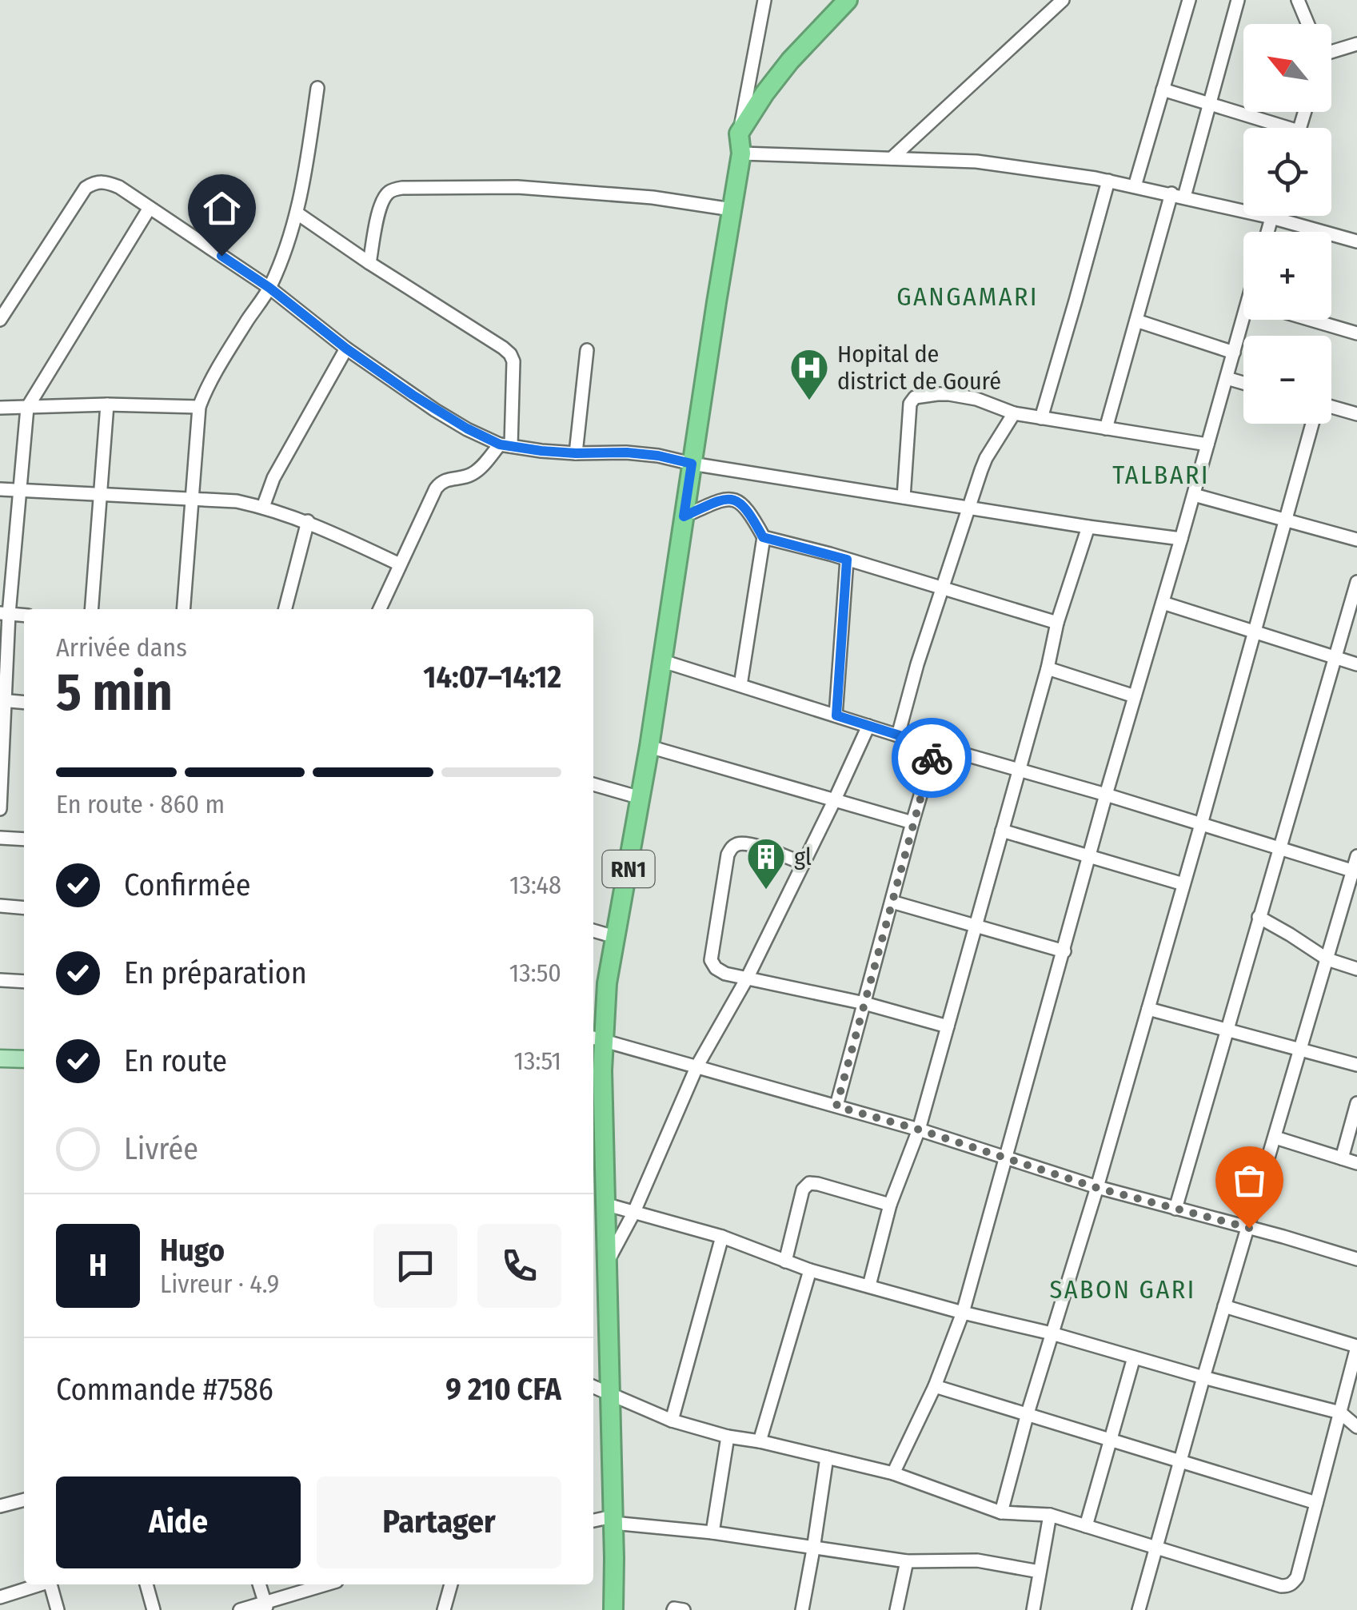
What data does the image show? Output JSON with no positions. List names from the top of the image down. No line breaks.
{"streets":{"highway":["RN1"]},"districts":["GANGAMARI","TALBARI","SABON GARI"],"places":{"hospital":["Hopital de district de Gouré"],"building":["gl"]},"north":"top left","page":{"map_buttons":["+","−"],"heading":["5 min","Arrivée dans","14:07–14:12"],"panel":["Hugo","Livreur · 4.9","Commande #7586","9 210 CFA"],"bar":"En route · 860 m","list":[["Confirmée","13:48"],["En préparation","13:50"],["En route","13:51"],"Livrée"],"round":"H","buttons":["Aide","Partager"]}}
